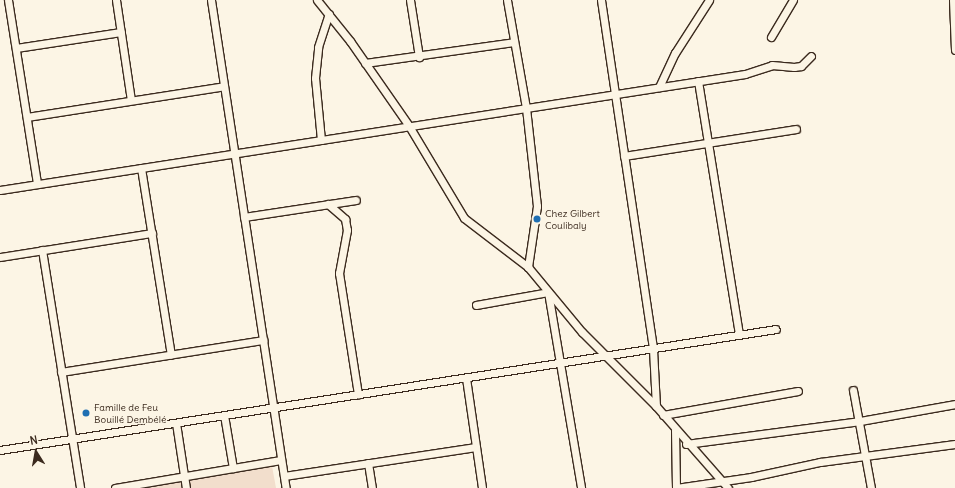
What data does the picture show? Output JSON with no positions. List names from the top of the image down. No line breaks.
{"places":["Chez Gilbert Coulibaly","Famille de Feu Bouillé Dembélé"],"north":"top"}
